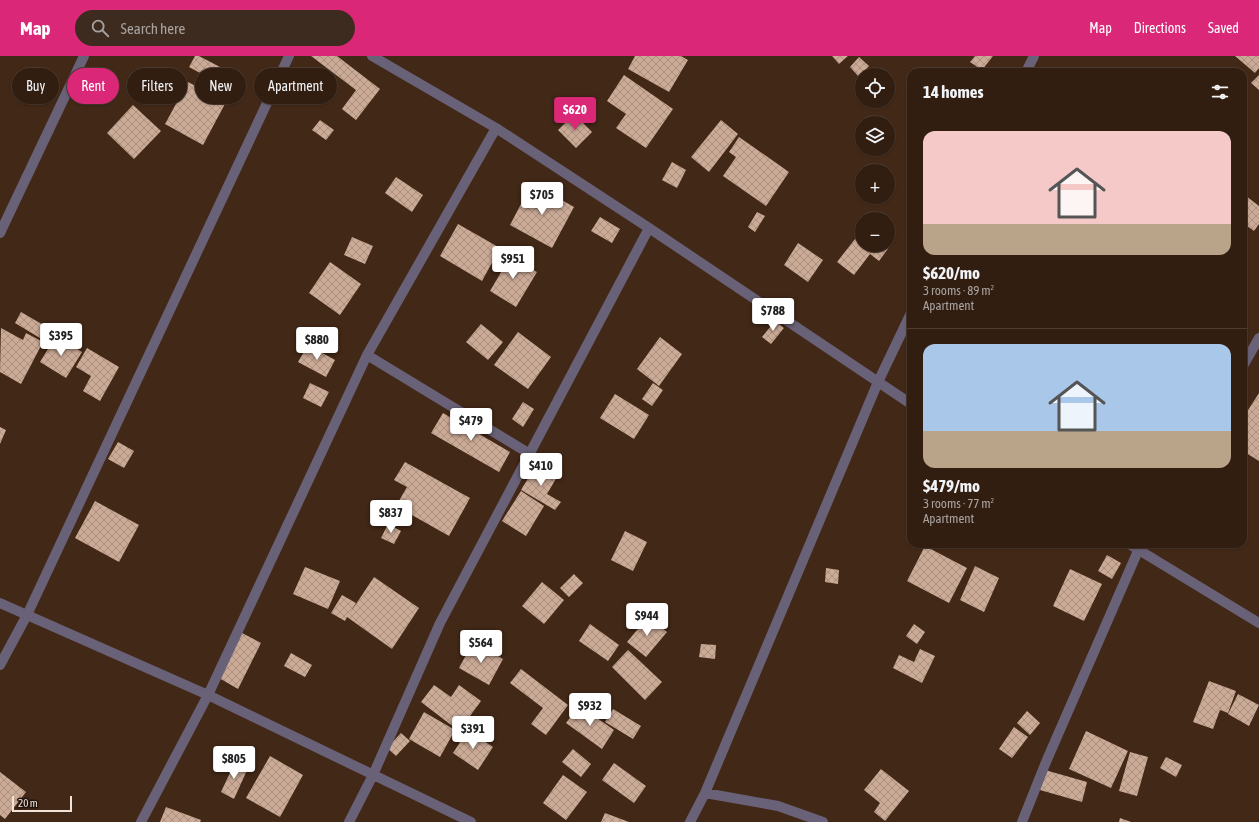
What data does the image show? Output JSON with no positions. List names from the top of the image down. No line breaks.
{"scale_bar":"20 m","page":{"header":"Map","search":"Search here","nav":["Map","Directions","Saved"],"map_buttons":["+","−"],"chip":["Buy","Rent","Filters","New","Apartment"],"heading":"14 homes","price":["$620","$705","$951","$788","$395","$880","$479","$410","$837","$944","$564","$932","$391","$805"],"list":[{"name":"$620/mo","note":"3 rooms · 89 m² · Apartment"},{"name":"$479/mo","note":"3 rooms · 77 m² · Apartment"}],"scale":"20 m"}}
